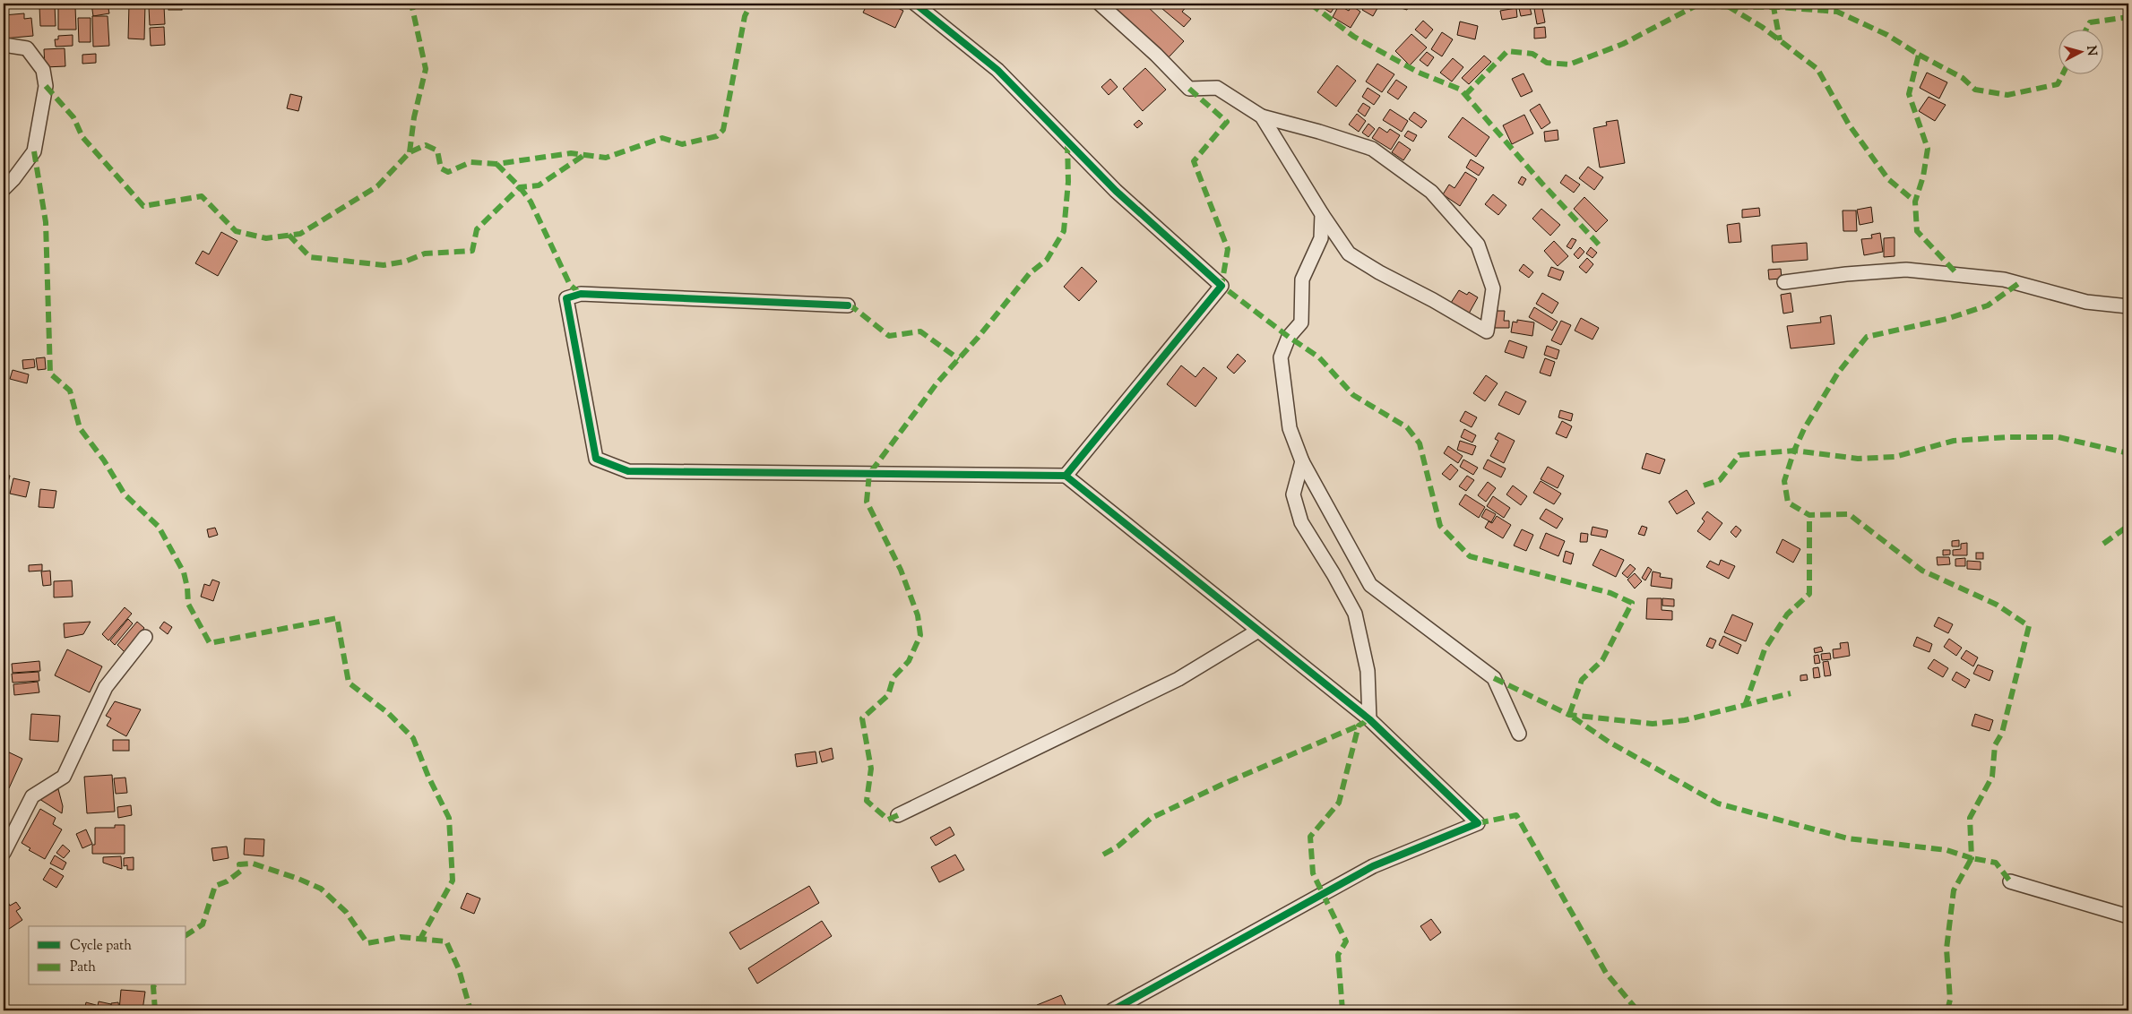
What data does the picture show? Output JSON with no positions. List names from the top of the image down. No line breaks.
{"legend":["Cycle path","Path"],"north":"right"}
